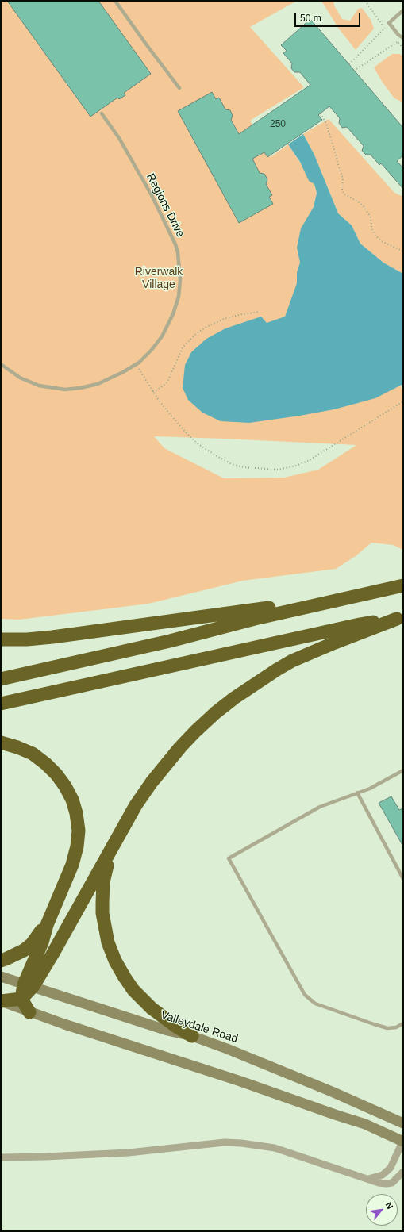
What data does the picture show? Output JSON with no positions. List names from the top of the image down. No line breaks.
{"streets":{"main road":["Valleydale Road"],"lane":["Regions Drive"]},"parks":["Riverwalk Village"],"house_numbers":["250"],"scale_bar":"50 m","north":"top right"}
